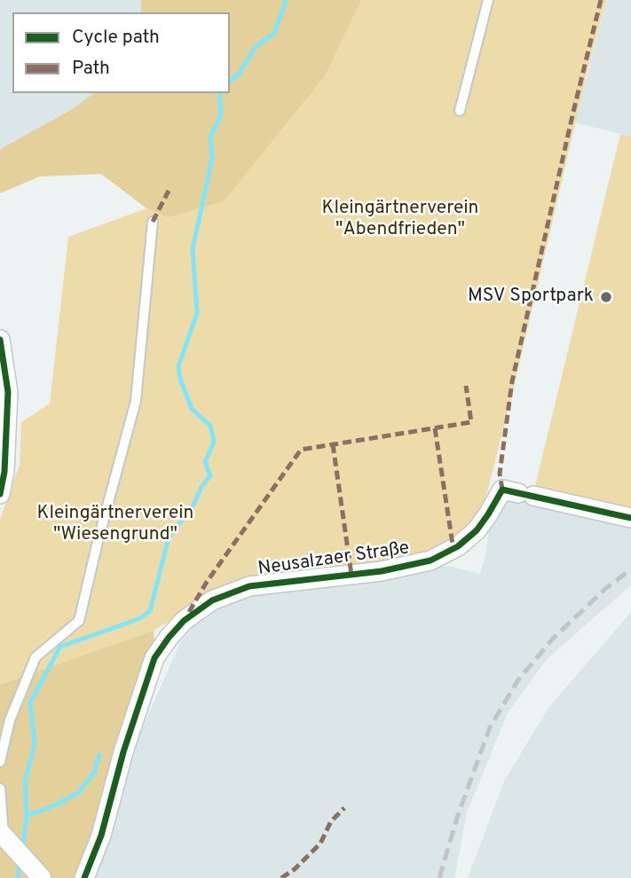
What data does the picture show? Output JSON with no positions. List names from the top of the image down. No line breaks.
{"streets":{"street":["Neusalzaer Straße"]},"parks":["Kleingärtnerverein \"Abendfrieden\"","Kleingärtnerverein \"Wiesengrund\""],"places":["MSV Sportpark"],"legend":["Cycle path","Path"]}
